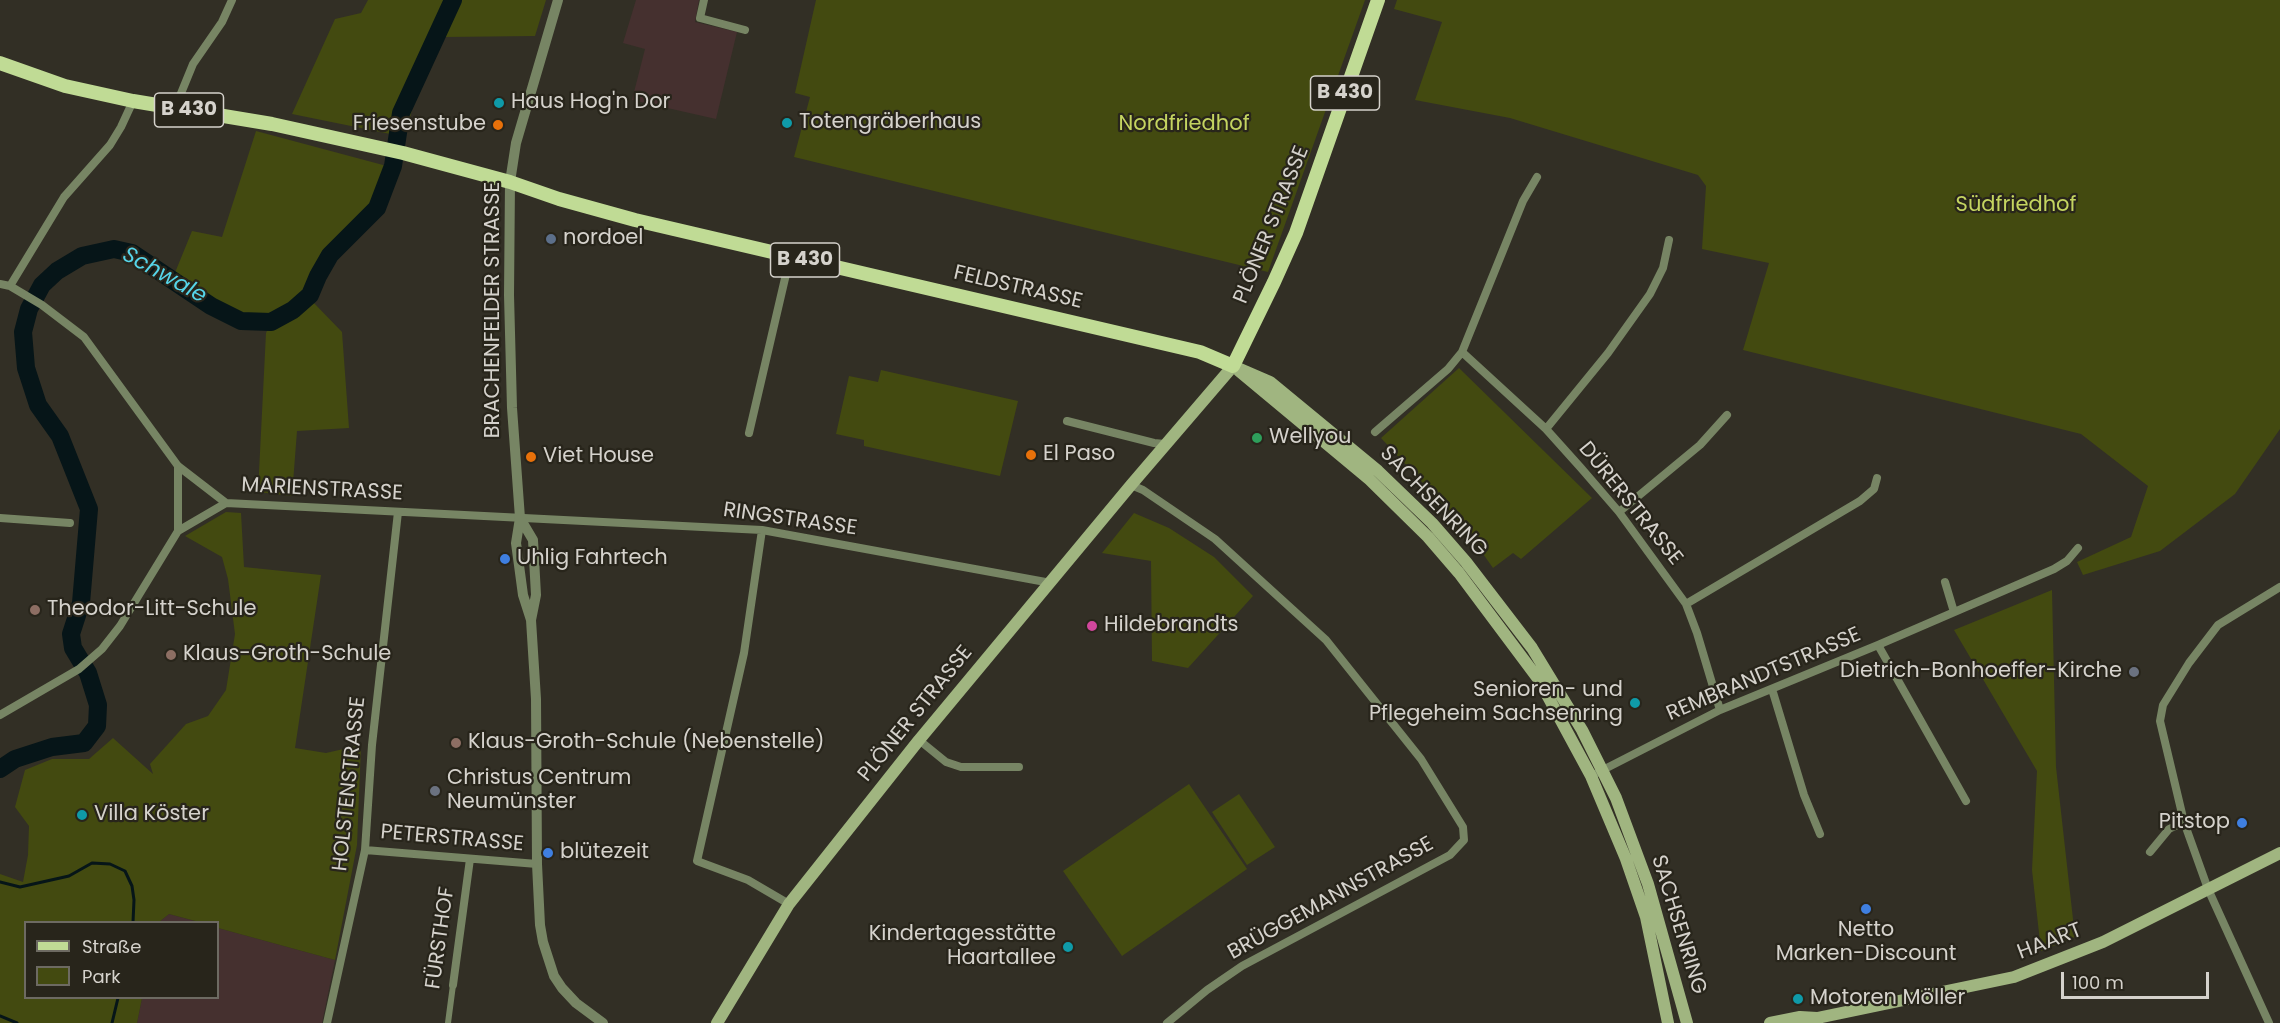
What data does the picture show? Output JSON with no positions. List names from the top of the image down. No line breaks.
{"streets":{"main road":["B 430","PLÖNER STRASSE","FELDSTRASSE","SACHSENRING","HAART"],"street":["BRACHENFELDER STRASSE","MARIENSTRASSE","DÜRERSTRASSE","RINGSTRASSE","REMBRANDTSTRASSE","HOLSTENSTRASSE","PETERSTRASSE","BRÜGGEMANNSTRASSE","FÜRSTHOF"]},"crossings":[["B 430","FELDSTRASSE"],["B 430","BRACHENFELDER STRASSE"],["PLÖNER STRASSE","FELDSTRASSE"],["PLÖNER STRASSE","SACHSENRING"],["PLÖNER STRASSE","RINGSTRASSE"],["PLÖNER STRASSE","BRÜGGEMANNSTRASSE"],["FELDSTRASSE","BRACHENFELDER STRASSE"],["FELDSTRASSE","SACHSENRING"],["BRACHENFELDER STRASSE","MARIENSTRASSE"],["BRACHENFELDER STRASSE","RINGSTRASSE"],["BRACHENFELDER STRASSE","PETERSTRASSE"],["MARIENSTRASSE","RINGSTRASSE"],["MARIENSTRASSE","HOLSTENSTRASSE"],["SACHSENRING","REMBRANDTSTRASSE"],["DÜRERSTRASSE","REMBRANDTSTRASSE"],["HOLSTENSTRASSE","PETERSTRASSE"],["PETERSTRASSE","FÜRSTHOF"]],"water":["Schwale"],"parks":["Nordfriedhof","Südfriedhof"],"places":["Haus Hog'n Dor","Totengräberhaus","Friesenstube","nordoel","Wellyou","El Paso","Viet House","Uhlig Fahrtech","Theodor-Litt-Schule","Hildebrandts","Klaus-Groth-Schule","Dietrich-Bonhoeffer-Kirche","Senioren- und Pflegeheim Sachsenring","Klaus-Groth-Schule (Nebenstelle)","Christus Centrum Neumünster","Villa Köster","Pitstop","blütezeit","Netto Marken-Discount","Kindertagesstätte Haartallee","Motoren Möller"],"legend":["Straße","Park"],"scale_bar":"100 m"}
